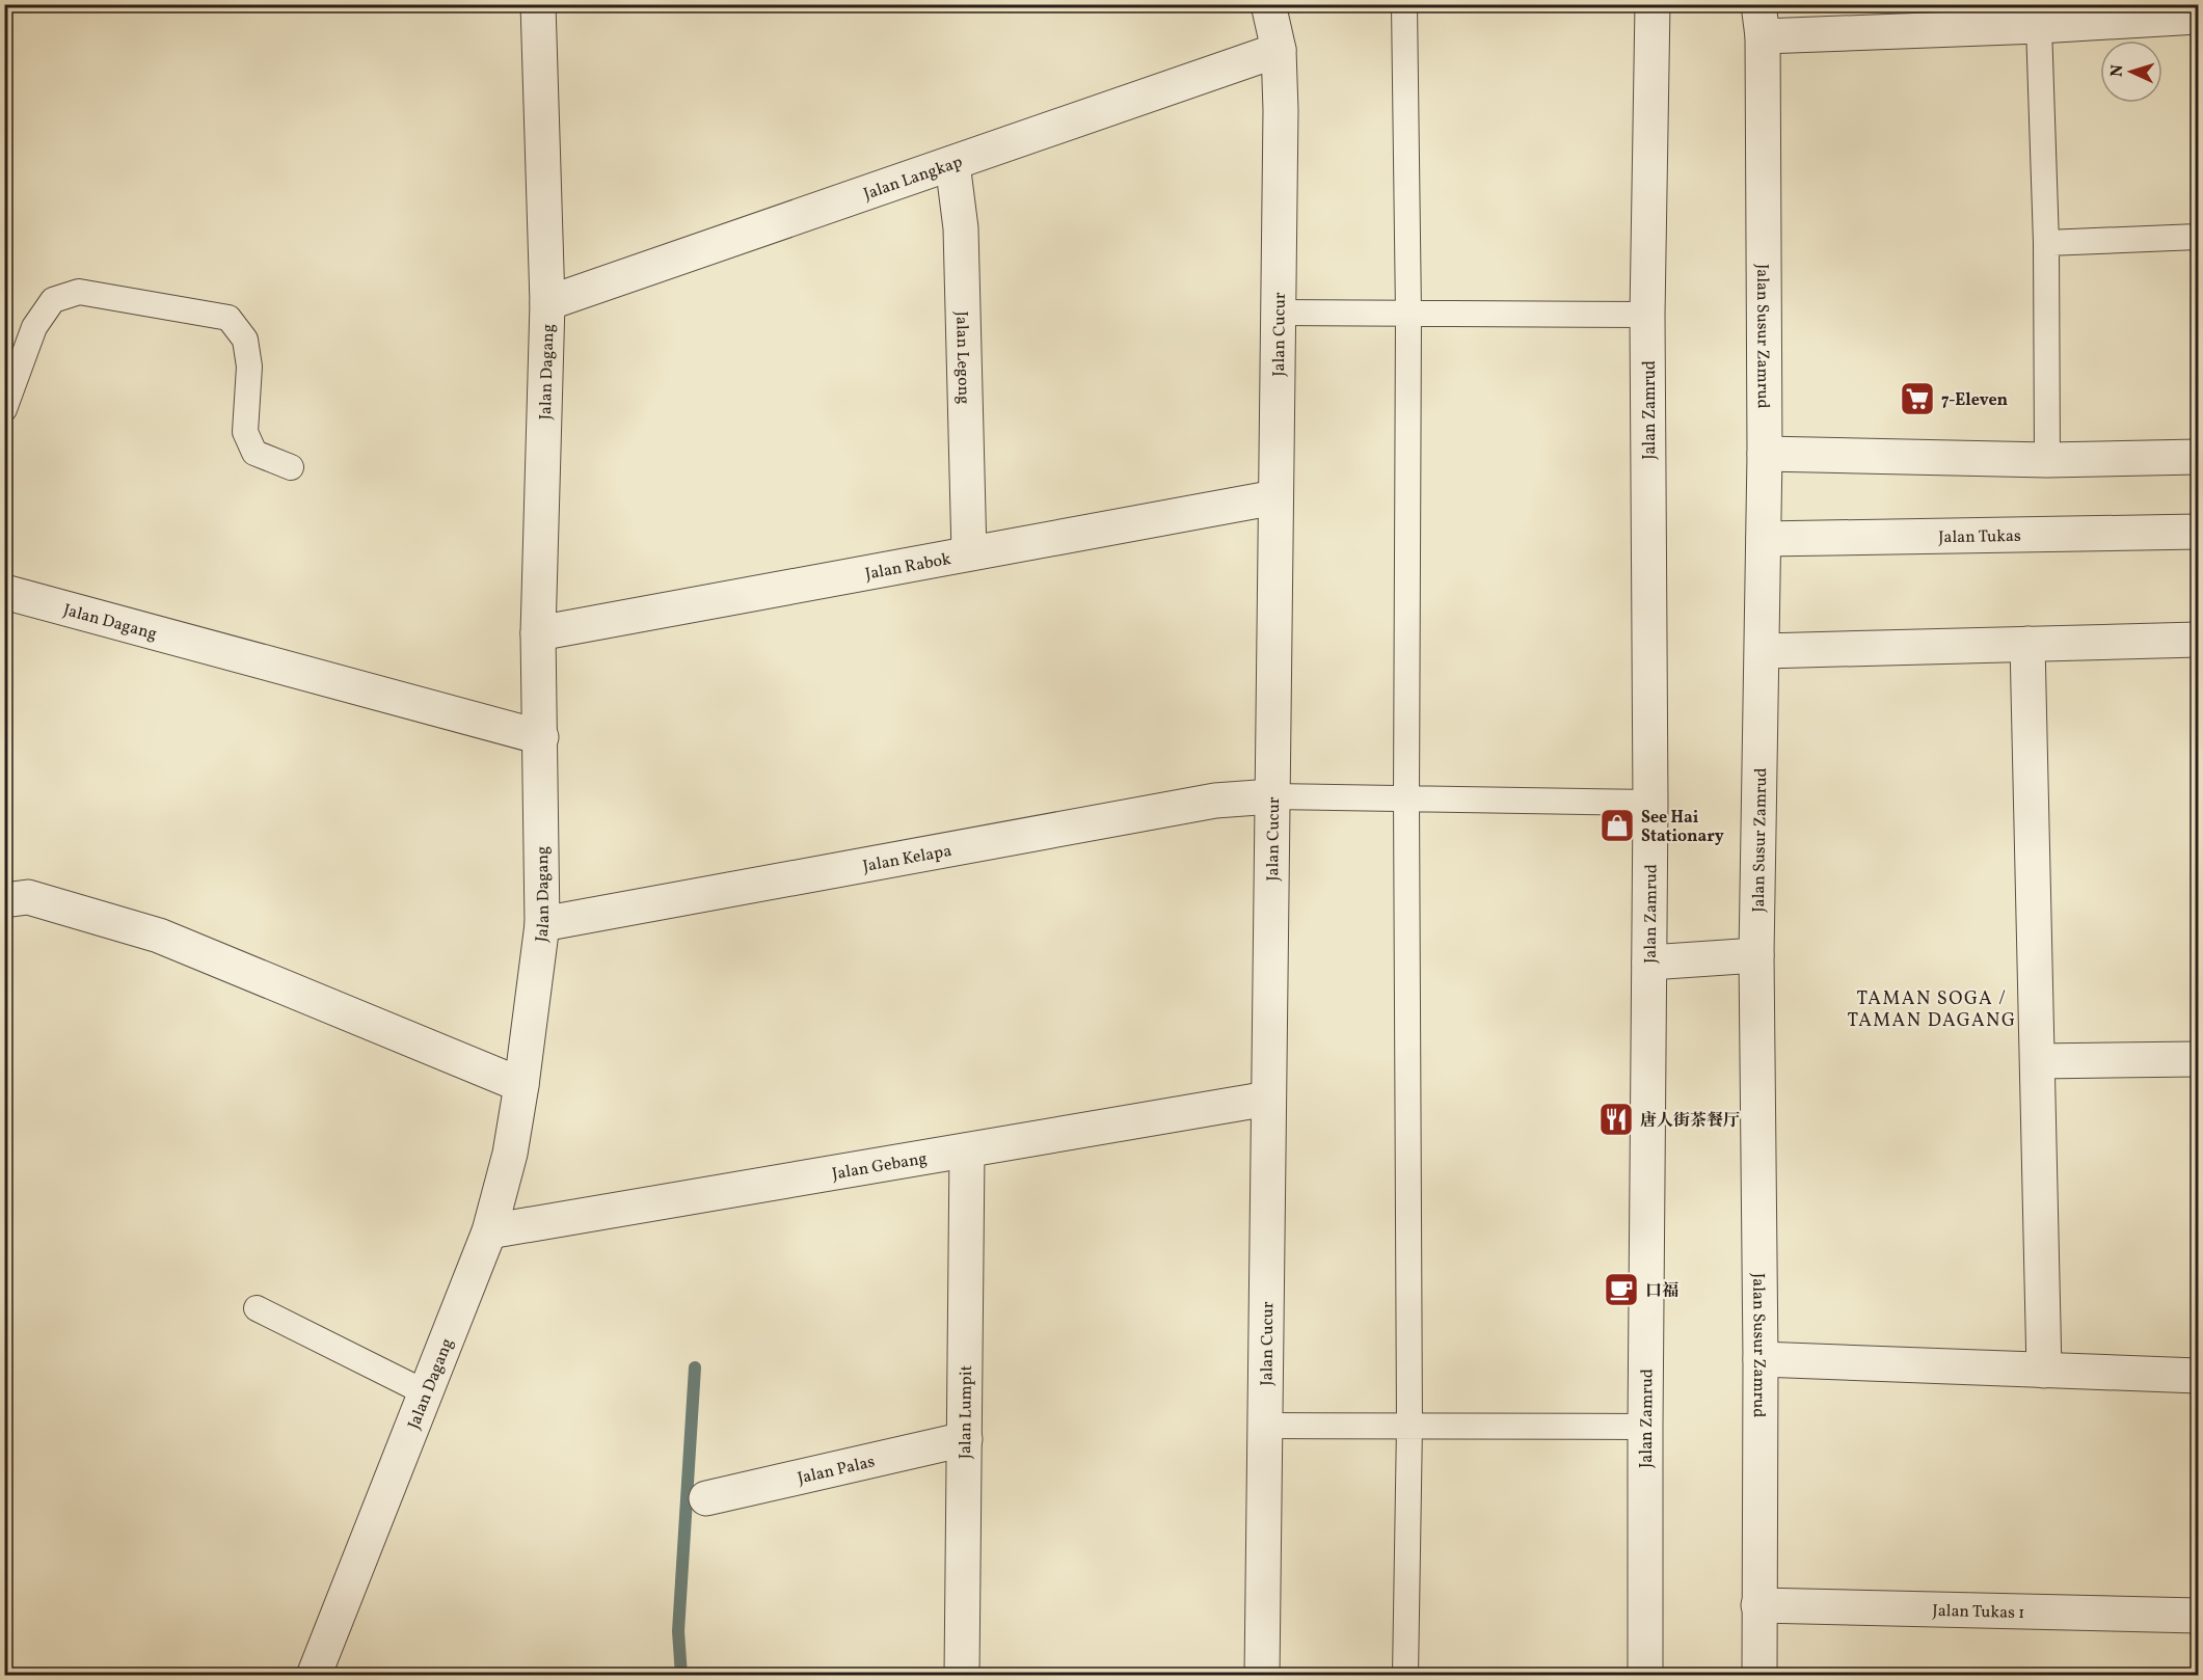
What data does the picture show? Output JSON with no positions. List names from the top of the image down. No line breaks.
{"streets":{"street":["Jalan Langkap","Jalan Cucur","Jalan Susur Zamrud","Jalan Legong","Jalan Dagang","Jalan Zamrud","Jalan Tukas","Jalan Rabok","Jalan Kelapa","Jalan Gebang","Jalan Lumpit","Jalan Palas","Jalan Tukas 1"]},"crossings":[["Jalan Langkap","Jalan Cucur"],["Jalan Langkap","Jalan Legong"],["Jalan Langkap","Jalan Dagang"],["Jalan Cucur","Jalan Rabok"],["Jalan Cucur","Jalan Kelapa"],["Jalan Cucur","Jalan Gebang"],["Jalan Susur Zamrud","Jalan Tukas"],["Jalan Susur Zamrud","Jalan Tukas 1"],["Jalan Legong","Jalan Rabok"],["Jalan Dagang","Jalan Rabok"],["Jalan Dagang","Jalan Kelapa"],["Jalan Dagang","Jalan Gebang"],["Jalan Gebang","Jalan Lumpit"],["Jalan Lumpit","Jalan Palas"]],"districts":["TAMAN SOGA / TAMAN DAGANG"],"places":{"supermarket":["7-Eleven"],"shop":["See Hai Stationary"],"restaurant":["唐人街茶餐厅"],"cafe":["口福"]},"north":"left"}
